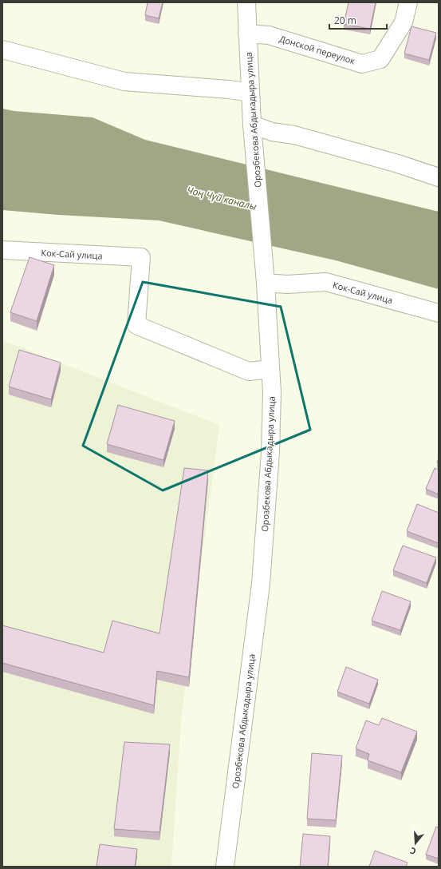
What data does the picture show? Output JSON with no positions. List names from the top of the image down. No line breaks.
{"streets":{"street":["Донской переулок","Орозбекова Абдыкадыра улица","Кок-Сай улица"]},"crossings":[["Донской переулок","Орозбекова Абдыкадыра улица"],["Орозбекова Абдыкадыра улица","Кок-Сай улица"]],"water":["Чоң Чүй каналы"],"scale_bar":"20 m","north":"bottom"}
